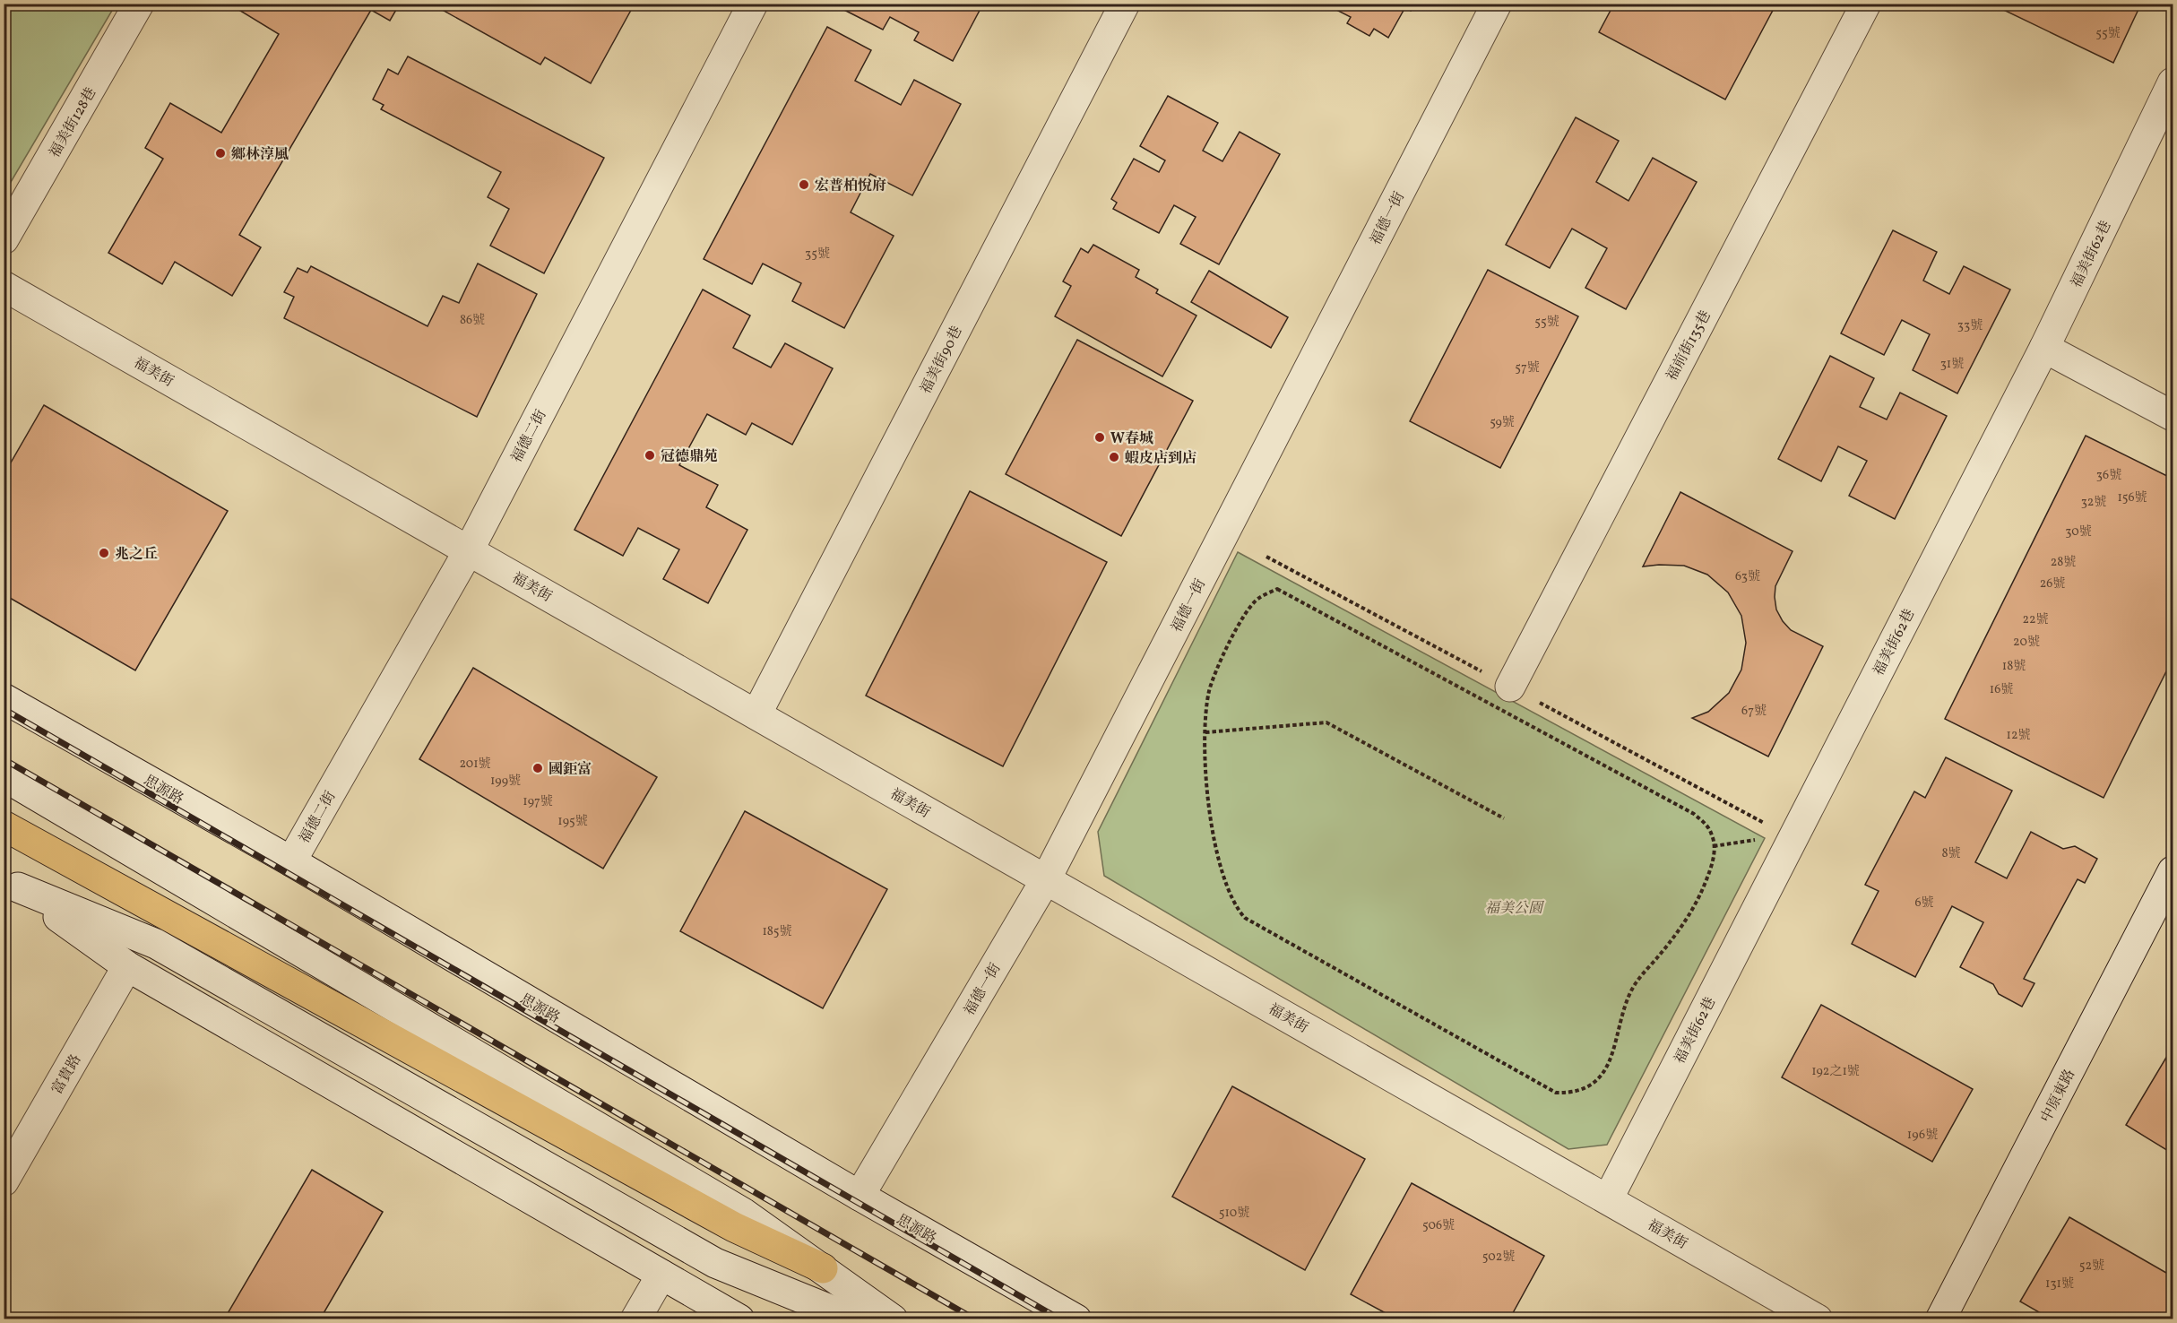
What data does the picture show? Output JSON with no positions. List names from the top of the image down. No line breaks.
{"streets":{"street":["福美街128巷","福德一街","福美街62巷","福前街135巷","福美街90巷","福美街","福德二街","思源路","富貴路","中原東路"]},"crossings":[["福德一街","福美街"],["福德一街","思源路"],["福美街62巷","福美街"],["福美街90巷","福美街"],["福美街","福德二街"],["福德二街","思源路"]],"parks":["福美公園"],"places":["鄉林淳風","宏普柏悅府","W春城","冠德鼎苑","蝦皮店到店","兆之丘","國鉅富"],"house_numbers":["55號","35號","86號","55號","33號","31號","57號","59號","36號","156號","32號","30號","28號","63號","26號","22號","20號","18號","16號","67號","12號","201號","199號","197號","195號","8號","6號","185號","192之1號","196號","510號","506號","502號","52號","131號"]}
